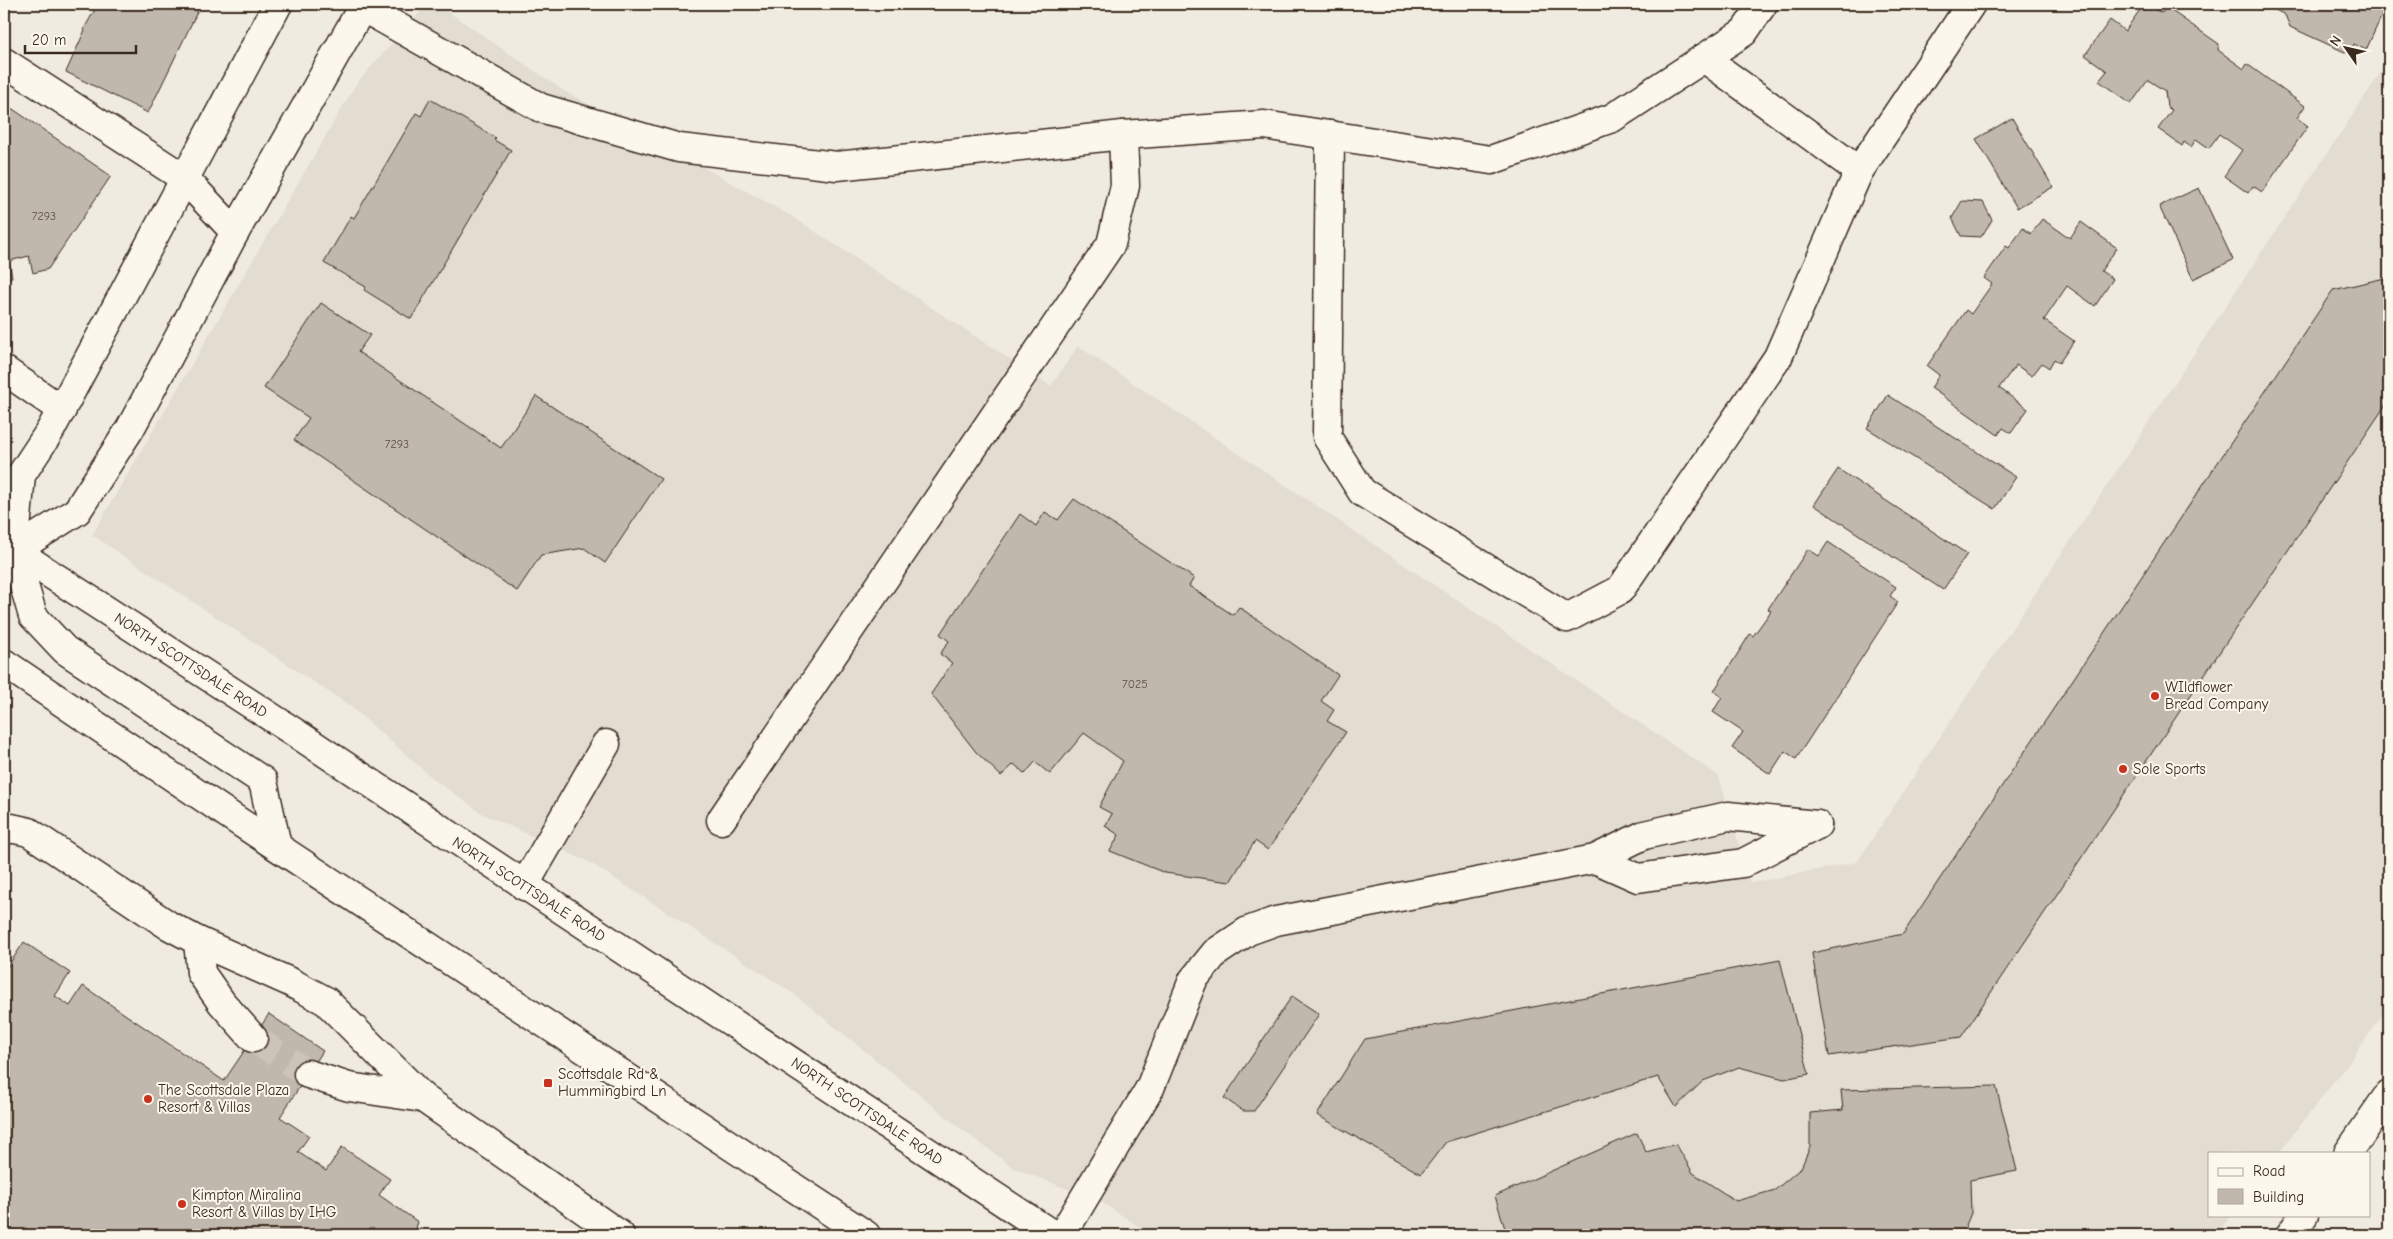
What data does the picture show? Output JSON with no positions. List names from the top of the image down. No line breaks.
{"streets":{"main road":["NORTH SCOTTSDALE ROAD"]},"places":{"other":["WIldflower Bread Company","Sole Sports","The Scottsdale Plaza Resort & Villas","Kimpton Miralina Resort & Villas by IHG"],"transit":["Scottsdale Rd & Hummingbird Ln"]},"house_numbers":["7293","7293","7025"],"legend":["Road","Building"],"scale_bar":"20 m","north":"top left"}
